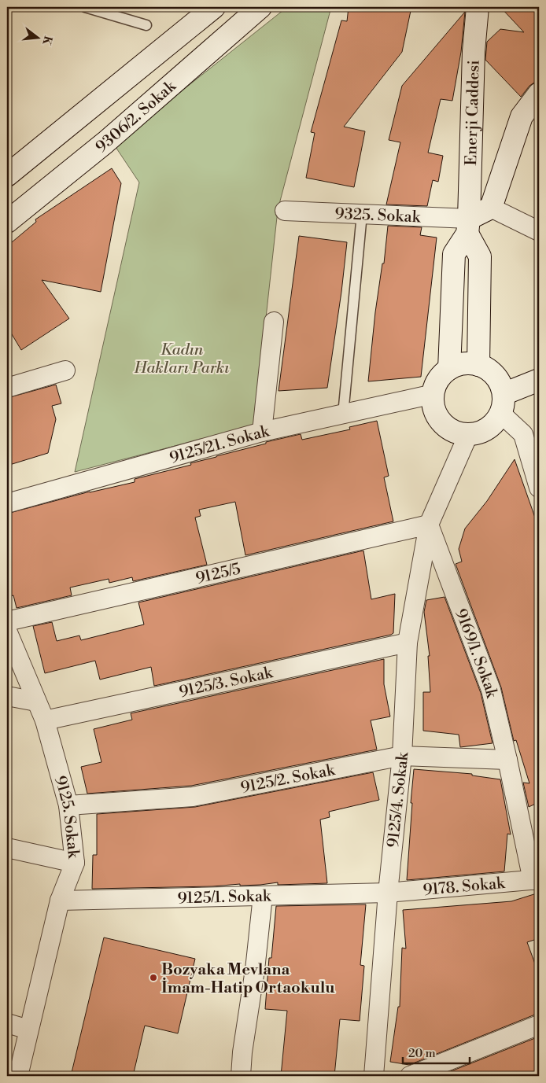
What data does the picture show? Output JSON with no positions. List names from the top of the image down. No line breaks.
{"streets":{"main road":["Enerji Caddesi","9306/2. Sokak"],"street":["9325. Sokak","9125/21. Sokak","9125/5","9169/1. Sokak","9125/3. Sokak","9125/2. Sokak","9125/4. Sokak","9125. Sokak","9178. Sokak","9125/1. Sokak"]},"crossings":[["Enerji Caddesi","9325. Sokak"],["9125/5","9169/1. Sokak"],["9125/5","9125/4. Sokak"],["9169/1. Sokak","9125/2. Sokak"],["9169/1. Sokak","9125/4. Sokak"],["9169/1. Sokak","9178. Sokak"],["9125/3. Sokak","9125/4. Sokak"],["9125/3. Sokak","9125. Sokak"],["9125/2. Sokak","9125/4. Sokak"],["9125/2. Sokak","9125. Sokak"],["9125/4. Sokak","9178. Sokak"],["9125/4. Sokak","9125/1. Sokak"],["9125. Sokak","9125/1. Sokak"],["9178. Sokak","9125/1. Sokak"]],"parks":["Kadın Hakları Parkı"],"places":["Bozyaka Mevlana İmam-Hatip Ortaokulu"],"scale_bar":"20 m","north":"right"}
